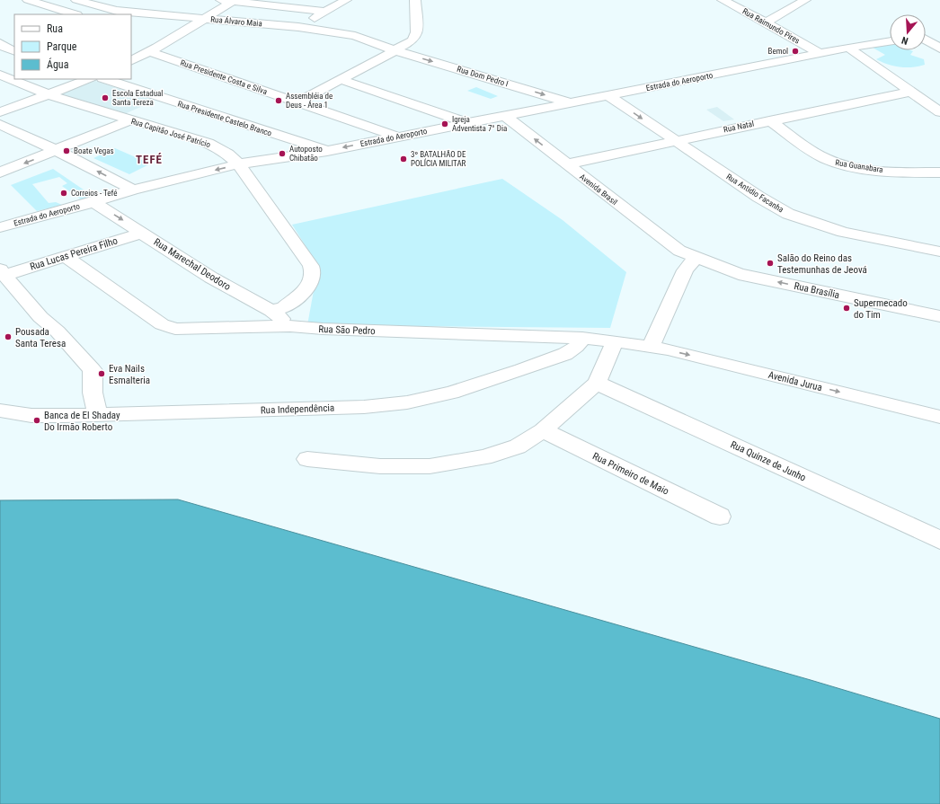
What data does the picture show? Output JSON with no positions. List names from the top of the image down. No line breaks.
{"streets":{"street":["Rua Álvaro Maia","Rua Raimundo Pires","Rua Dom Pedro I","Rua Presidente Costa e Silva","Estrada do Aeroporto","Rua Presidente Castelo Branco","Rua Natal","Rua Capitão José Patrício","Rua Guanabara","Avenida Brasil","Rua Antidio Facanha","Rua Lucas Pereira Filho","Rua Marechal Deodoro","Rua Brasília","Rua São Pedro","Avenida Jurua","Rua Independência","Rua Quinze de Junho","Rua Primeiro de Maio"]},"crossings":[["Rua Álvaro Maia","Rua Dom Pedro I"],["Rua Raimundo Pires","Estrada do Aeroporto"],["Rua Dom Pedro I","Estrada do Aeroporto"],["Rua Presidente Costa e Silva","Estrada do Aeroporto"],["Estrada do Aeroporto","Rua Presidente Castelo Branco"],["Estrada do Aeroporto","Rua Capitão José Patrício"],["Estrada do Aeroporto","Avenida Brasil"],["Estrada do Aeroporto","Rua Antidio Facanha"],["Estrada do Aeroporto","Rua Marechal Deodoro"],["Rua Natal","Rua Guanabara"],["Rua Natal","Avenida Brasil"],["Rua Natal","Rua Antidio Facanha"],["Rua Capitão José Patrício","Rua Marechal Deodoro"],["Avenida Brasil","Rua Brasília"],["Rua Lucas Pereira Filho","Rua Marechal Deodoro"],["Rua Lucas Pereira Filho","Rua São Pedro"],["Rua Marechal Deodoro","Rua São Pedro"],["Rua São Pedro","Avenida Jurua"],["Rua São Pedro","Rua Independência"]],"one_way":["Rua Brasília","Avenida Jurua"],"districts":["TEFÉ"],"places":["Bemol","Escola Estadual Santa Tereza","Assembléia de Deus - Área 1","Igreja Adventista 7° Dia","Boate Vegas","Autoposto Chibatão","3º BATALHÃO DE POLÍCIA MILITAR","Correios - Tefé","Salão do Reino das Testemunhas de Jeová","Supermecado do Tim","Pousada Santa Teresa","Eva Nails Esmalteria","Banca de El Shaday Do Irmão Roberto"],"legend":["Rua","Parque","Água"],"north":"bottom"}
